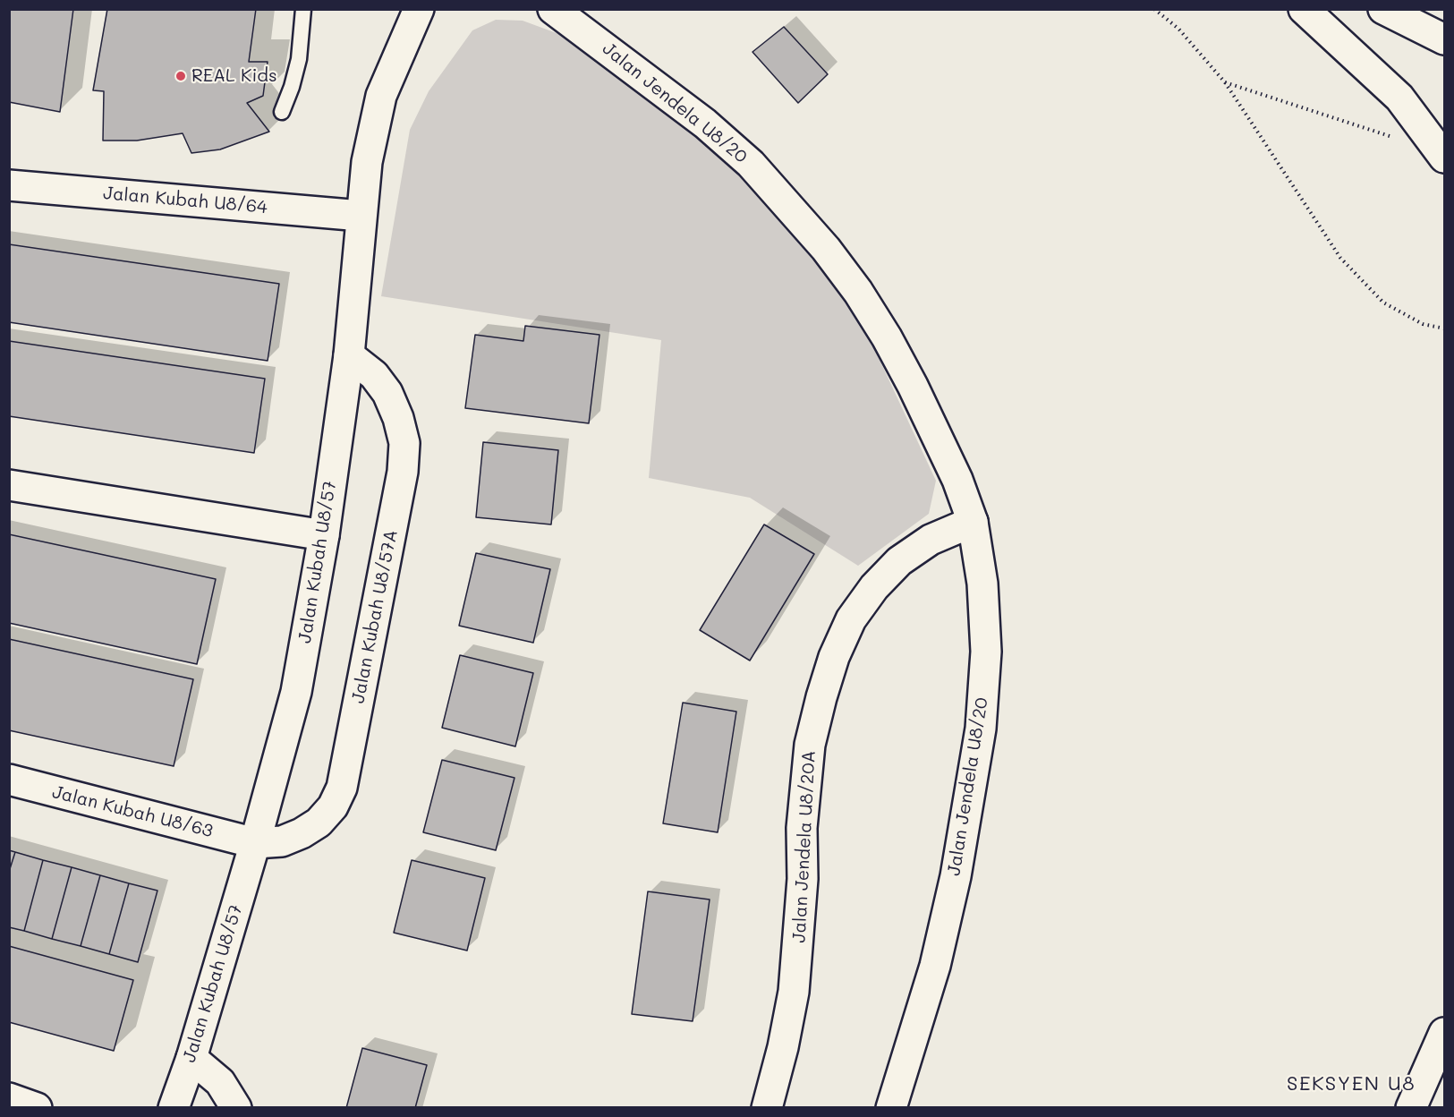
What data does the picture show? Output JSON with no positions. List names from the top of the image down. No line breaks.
{"streets":{"main road":["Jalan Jendela U8/20","Jalan Kubah U8/64","Jalan Kubah U8/57","Jalan Kubah U8/57A","Jalan Kubah U8/63","Jalan Jendela U8/20A"]},"crossings":[["Jalan Jendela U8/20","Jalan Jendela U8/20A"],["Jalan Kubah U8/64","Jalan Kubah U8/57"],["Jalan Kubah U8/57","Jalan Kubah U8/57A"],["Jalan Kubah U8/57","Jalan Kubah U8/63"],["Jalan Kubah U8/57A","Jalan Kubah U8/63"]],"districts":["SEKSYEN U8"],"places":["REAL Kids"]}
